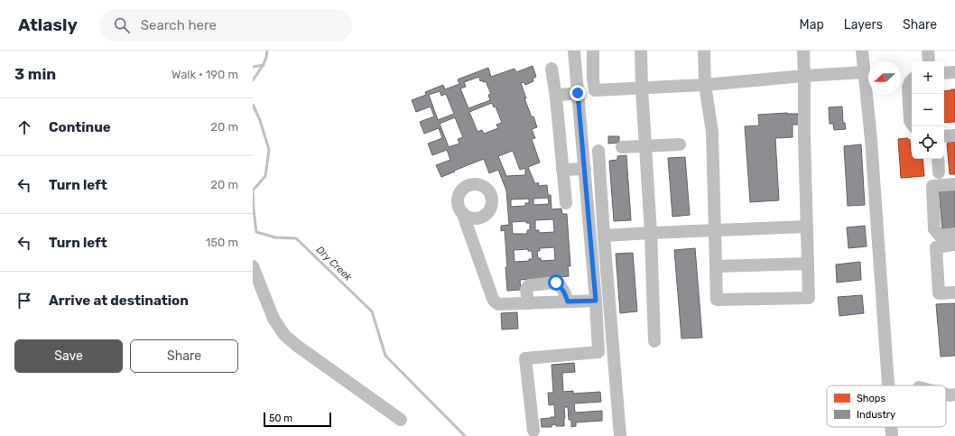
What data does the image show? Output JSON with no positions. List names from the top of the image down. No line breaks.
{"water":["Dry Creek"],"legend":["Shops","Industry"],"scale_bar":"50 m","north":"left","page":{"header":"Atlasly","search":"Search here","nav":["Map","Layers","Share"],"heading":["3 min","Walk · 190 m"],"map_buttons":["+","−"],"list":[["Continue","20 m"],["Turn left","20 m"],["Turn left","150 m"],"Arrive at destination"],"buttons":["Save","Share"],"scale":"50 m"}}
